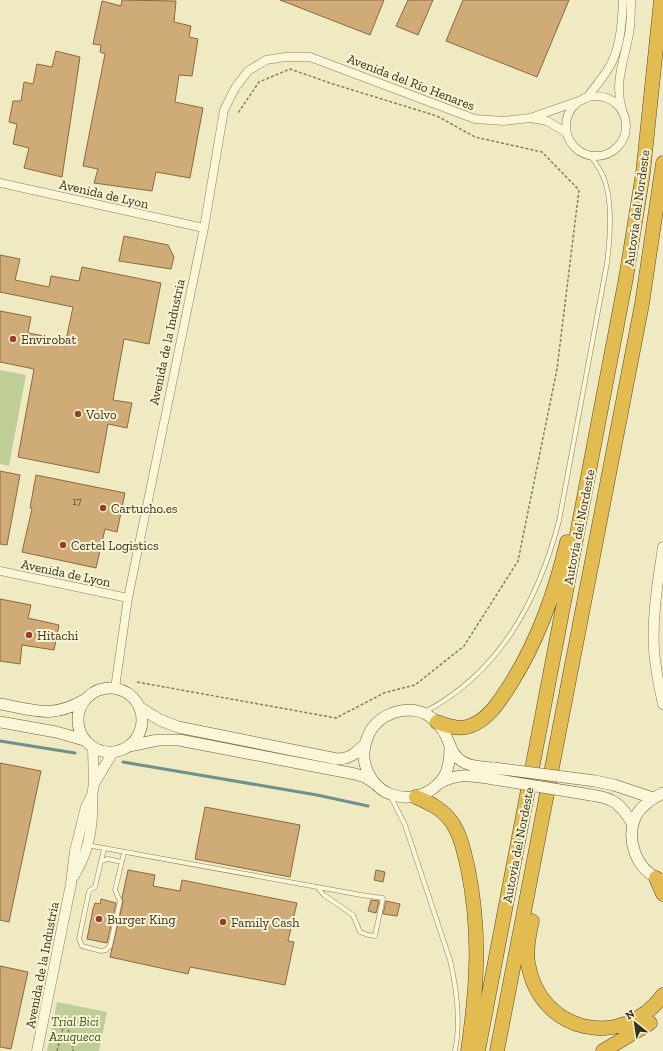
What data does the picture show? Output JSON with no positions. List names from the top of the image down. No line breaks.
{"streets":{"highway":["Autovía del Nordeste"],"street":["Avenida del Río Henares","Avenida de Lyon","Avenida de la Industria"]},"crossings":[["Avenida del Río Henares","Avenida de la Industria"],["Avenida de Lyon","Avenida de la Industria"]],"parks":["Trial Bici Azuqueca"],"places":["Envirobat","Volvo","Cartucho.es","Certel Logistics","Hitachi","Burger King","Family Cash"],"house_numbers":["17"],"north":"top left"}
